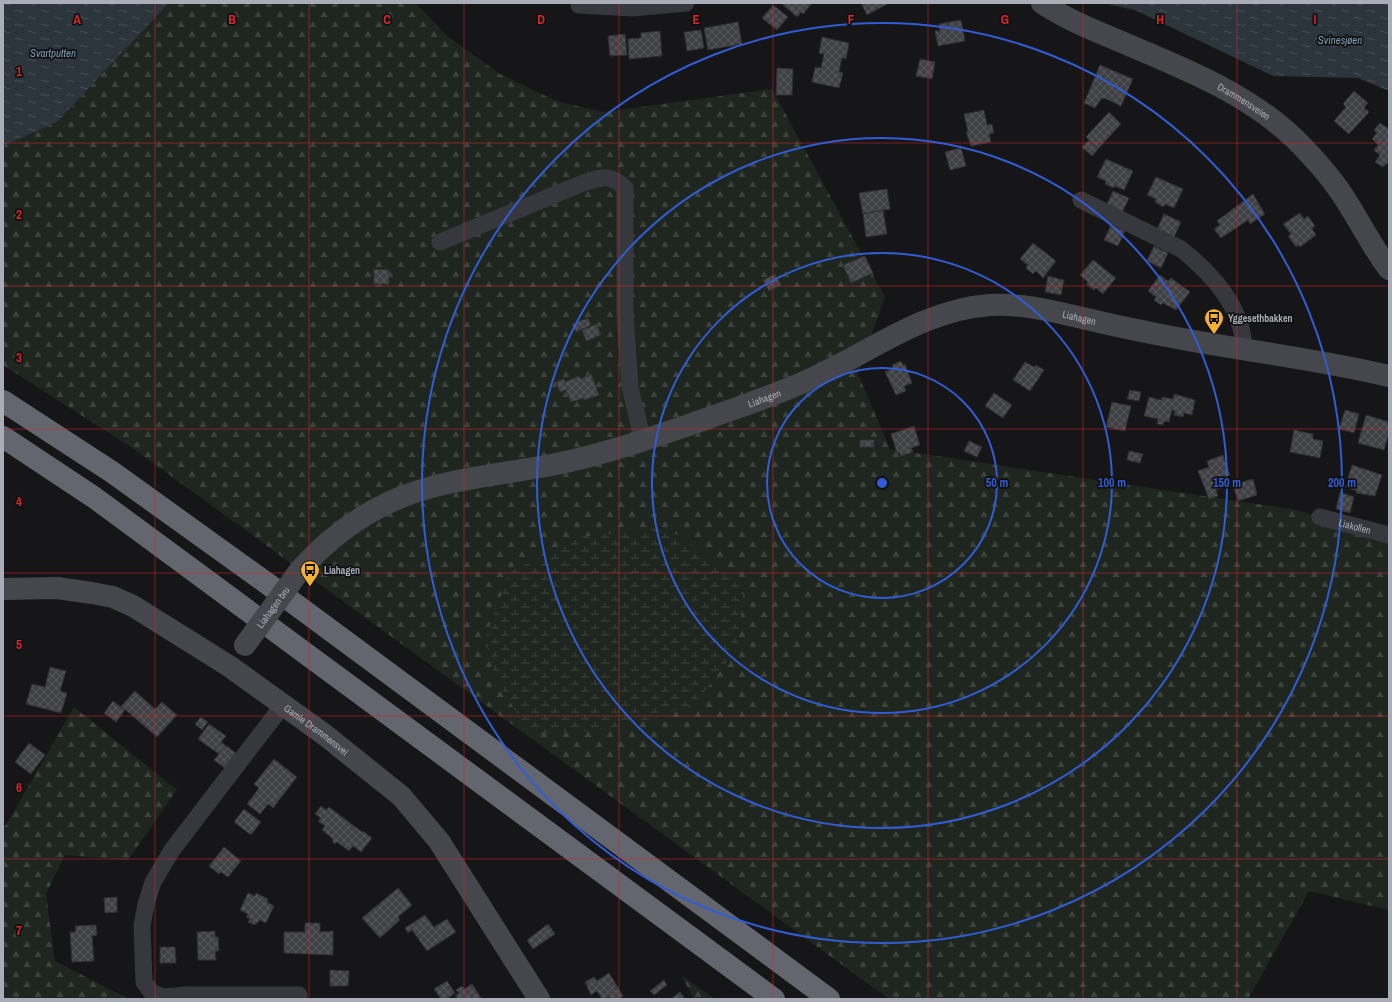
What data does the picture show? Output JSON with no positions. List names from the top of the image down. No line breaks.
{"streets":{"main road":["Drammensveien","Liahagen","Liahagen bru","Gamle Drammensvei"],"street":["Liakollen"]},"crossings":[["Liahagen","Liahagen bru"],["Liahagen bru","Gamle Drammensvei"]],"water":["Svinesjøen","Svartputten"],"places":{"bus stop":["Yggesethbakken","Liahagen"]},"grid":{"columns":["A","B","C","D","E","F","G","H","I"],"rows":["1","2","3","4","5","6","7"]},"rings":["50 m","100 m","150 m","200 m"]}
